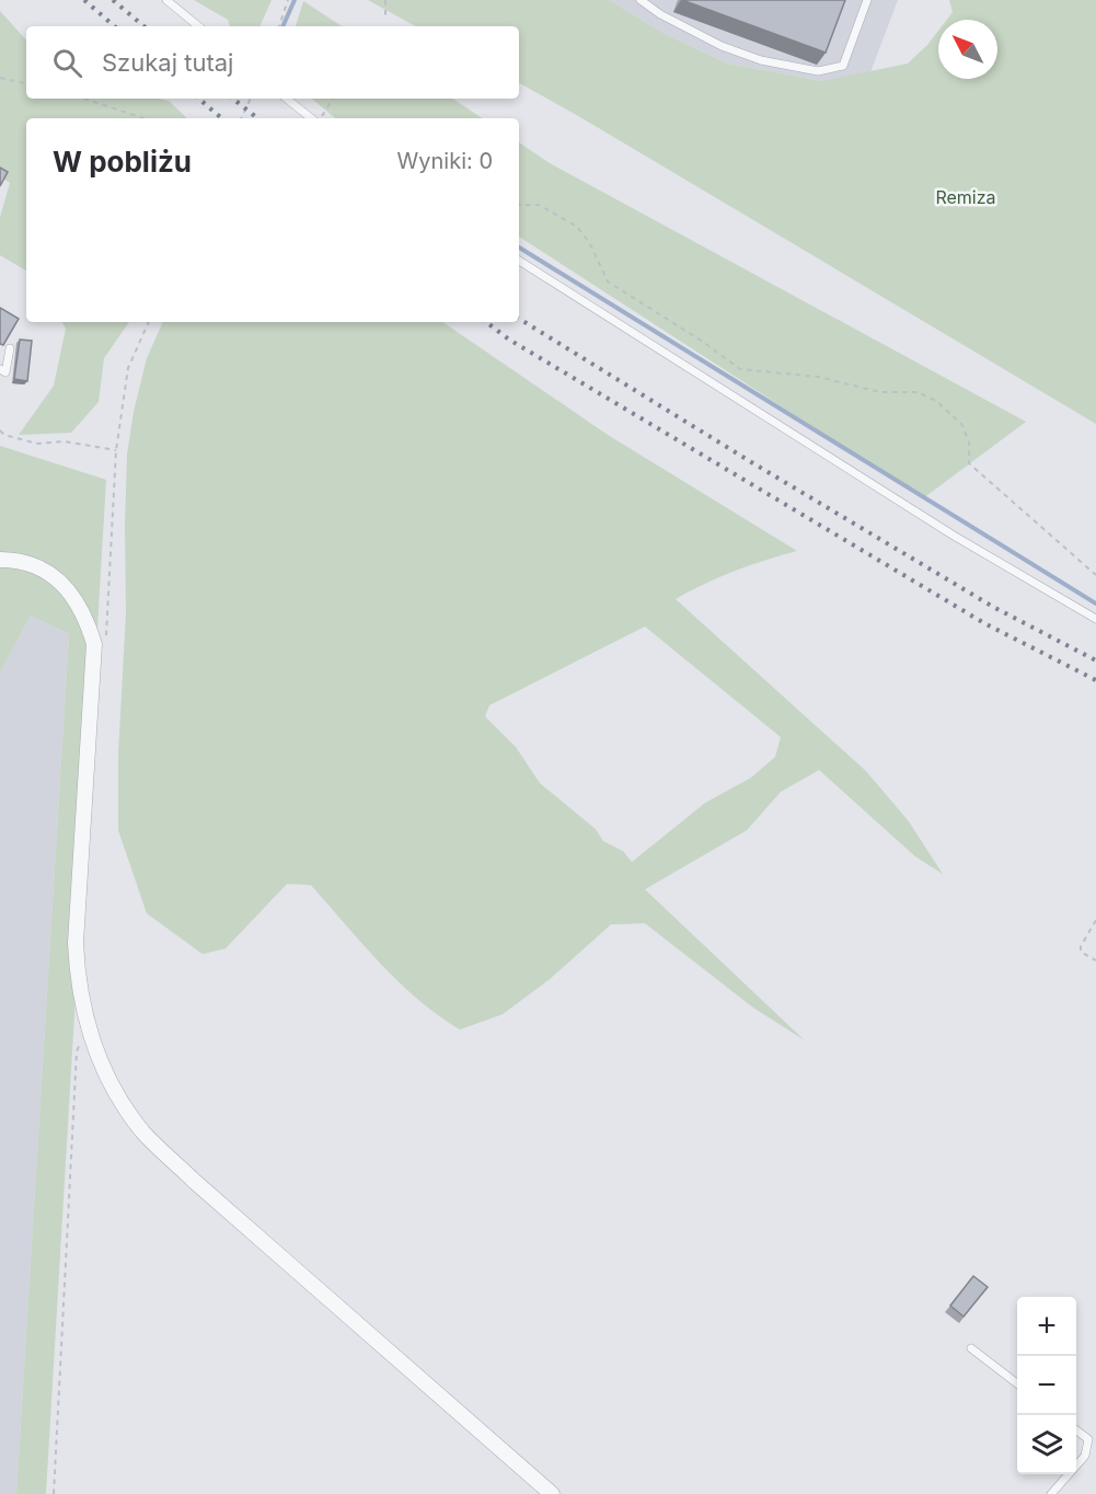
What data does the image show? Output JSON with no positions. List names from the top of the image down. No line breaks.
{"parks":["Remiza"],"north":"top left","page":{"search":"Szukaj tutaj","heading":["W pobliżu","Wyniki: 0"],"map_buttons":["+","−"]}}
